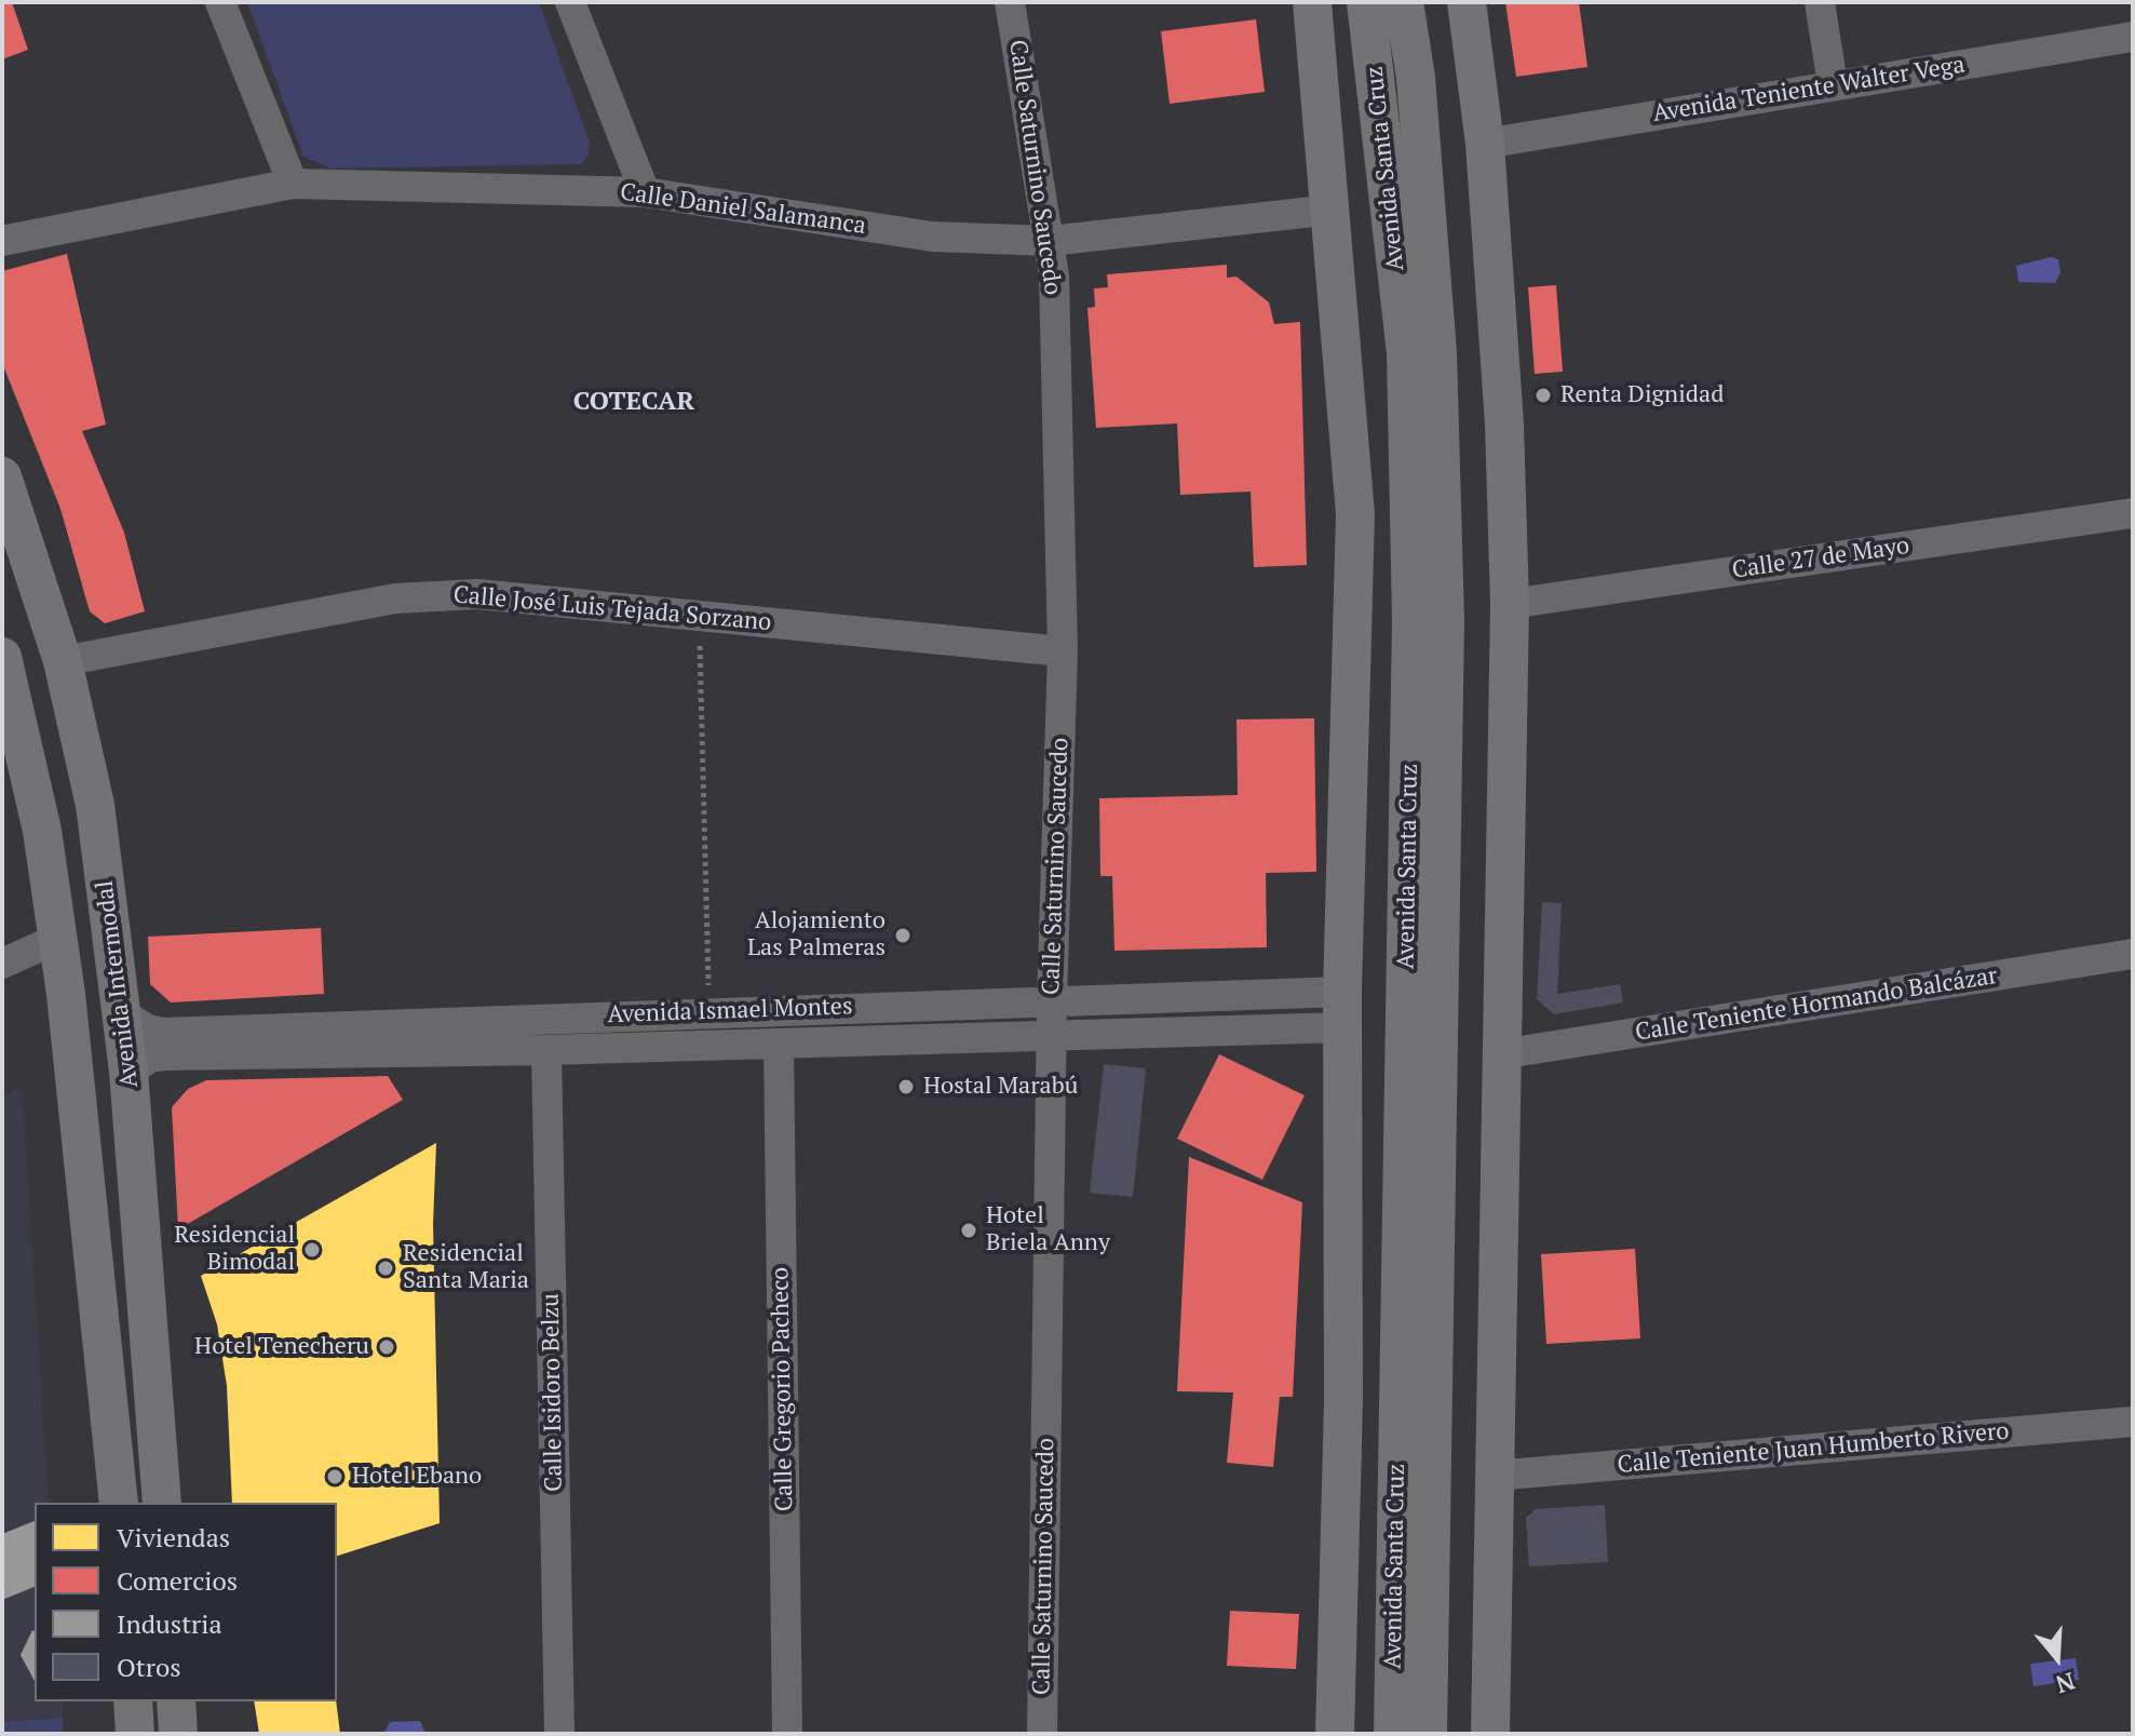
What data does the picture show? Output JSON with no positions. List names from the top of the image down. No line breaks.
{"streets":{"main road":["Avenida Santa Cruz","Avenida Intermodal"],"street":["Avenida Teniente Walter Vega","Calle Saturnino Saucedo","Calle Daniel Salamanca","Calle 27 de Mayo","Calle José Luis Tejada Sorzano","Calle Teniente Hormando Balcázar","Avenida Ismael Montes","Calle Gregorio Pacheco","Calle Isidoro Belzu","Calle Teniente Juan Humberto Rivero"]},"crossings":[["Calle Saturnino Saucedo","Calle Daniel Salamanca"],["Calle Saturnino Saucedo","Calle José Luis Tejada Sorzano"],["Calle Saturnino Saucedo","Avenida Ismael Montes"],["Calle José Luis Tejada Sorzano","Avenida Intermodal"],["Avenida Intermodal","Avenida Ismael Montes"],["Avenida Ismael Montes","Calle Gregorio Pacheco"],["Avenida Ismael Montes","Calle Isidoro Belzu"]],"districts":["COTECAR"],"places":["Renta Dignidad","Alojamiento Las Palmeras","Hostal Marabú","Hotel Briela Anny","Residencial Bimodal","Residencial Santa Maria","Hotel Tenecheru","Hotel Ebano"],"legend":["Viviendas","Comercios","Industria","Otros"],"north":"bottom"}
